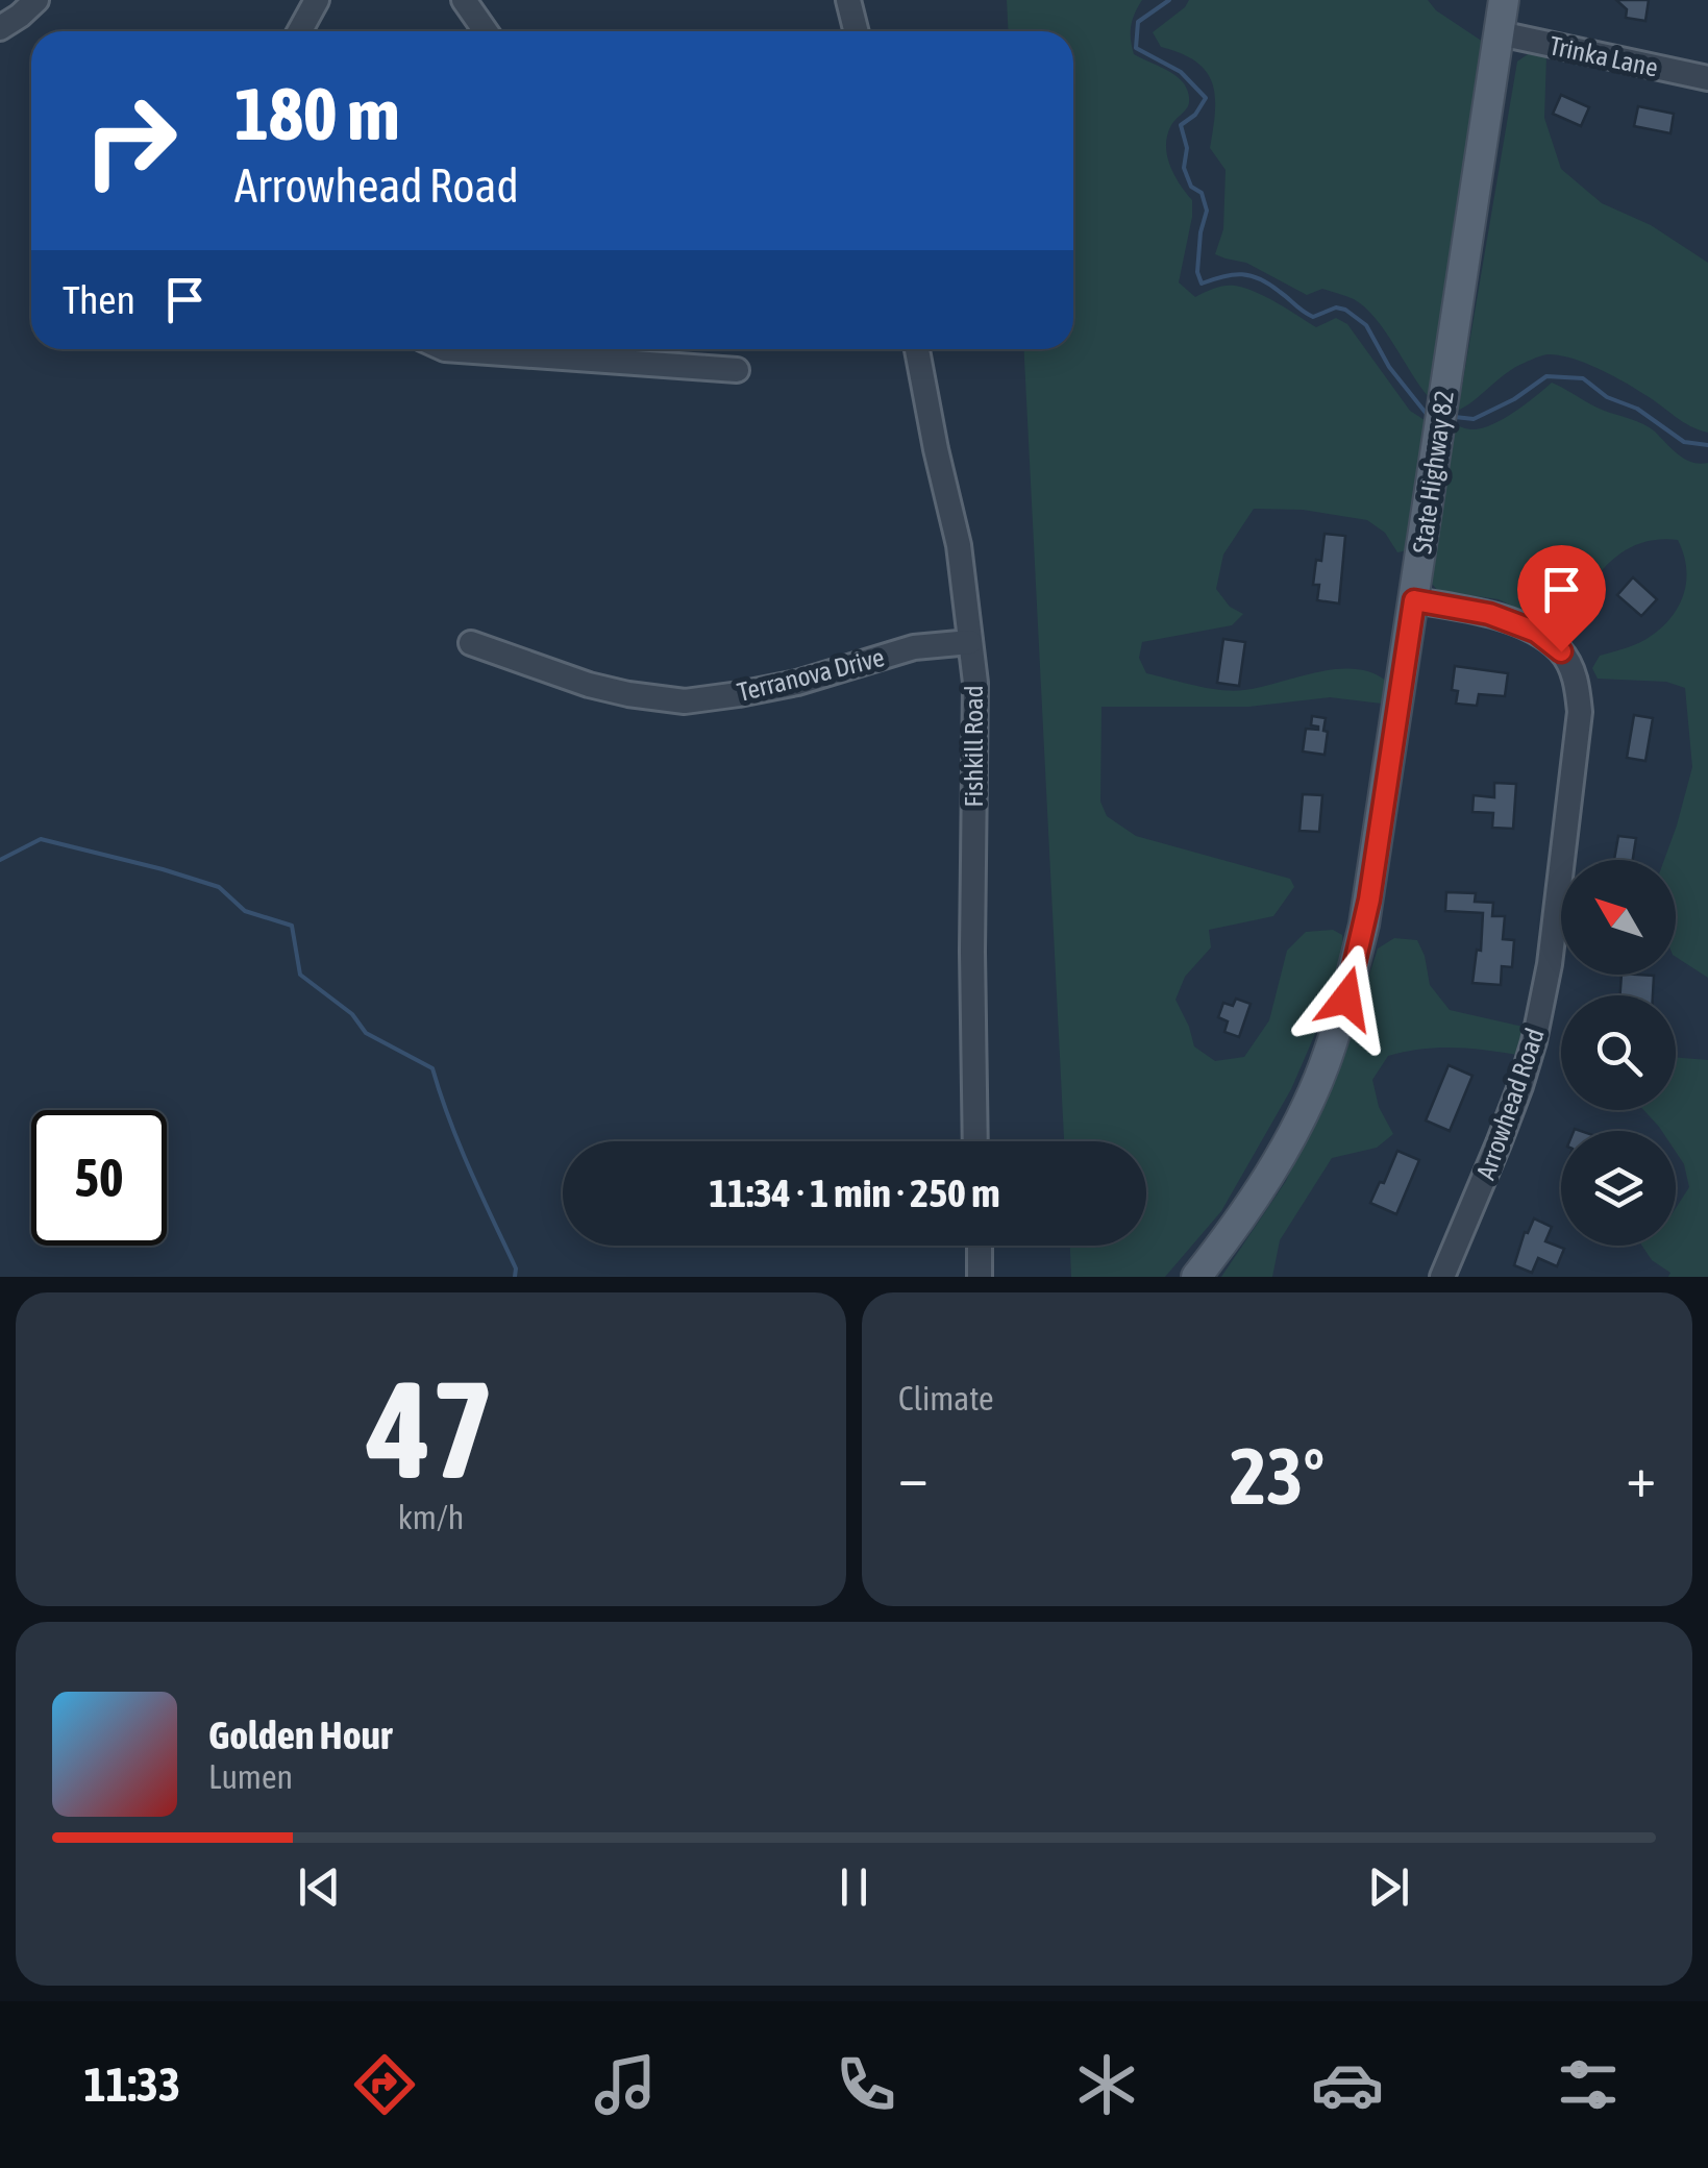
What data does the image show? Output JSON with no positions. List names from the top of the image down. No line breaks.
{"streets":{"main road":["State Highway 82"],"street":["Trinka Lane","Terranova Drive","Fishkill Road","Arrowhead Road"]},"crossings":[["Trinka Lane","State Highway 82"],["State Highway 82","Arrowhead Road"],["Terranova Drive","Fishkill Road"]],"north":"top left","page":{"turn":["180 m","Arrowhead Road"],"then":"Then","limit":"50","trip":"11:34 · 1 min · 250 m","tile":[["47","km/h"],"Climate"],"heat":["−","23°","+"],"song":["Golden Hour","Lumen"],"tabs":"11:33"}}
